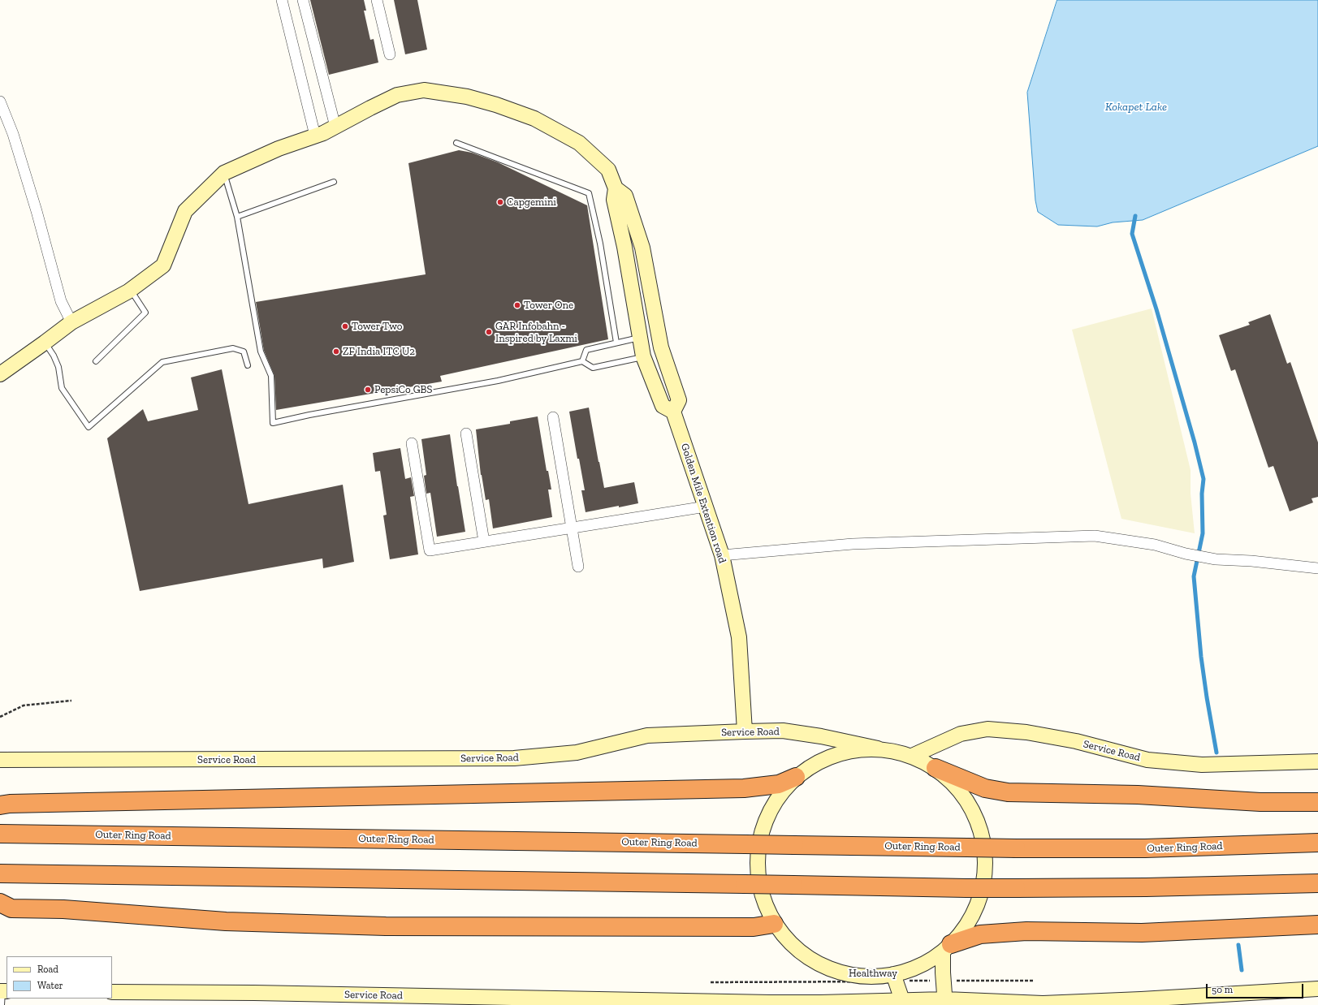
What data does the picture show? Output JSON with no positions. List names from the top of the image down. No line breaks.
{"streets":{"highway":["Outer Ring Road"],"main road":["Golden Mile Extention road","Service Road"],"path":["Healthway"]},"crossings":[["Golden Mile Extention road","Service Road"]],"water":["Kokapet Lake"],"places":["Capgemini","Tower One","Tower Two","GAR Infobahn - Inspired by Laxmi","ZF India ITC U2","PepsiCo GBS"],"legend":["Road","Water"],"scale_bar":"50 m"}
